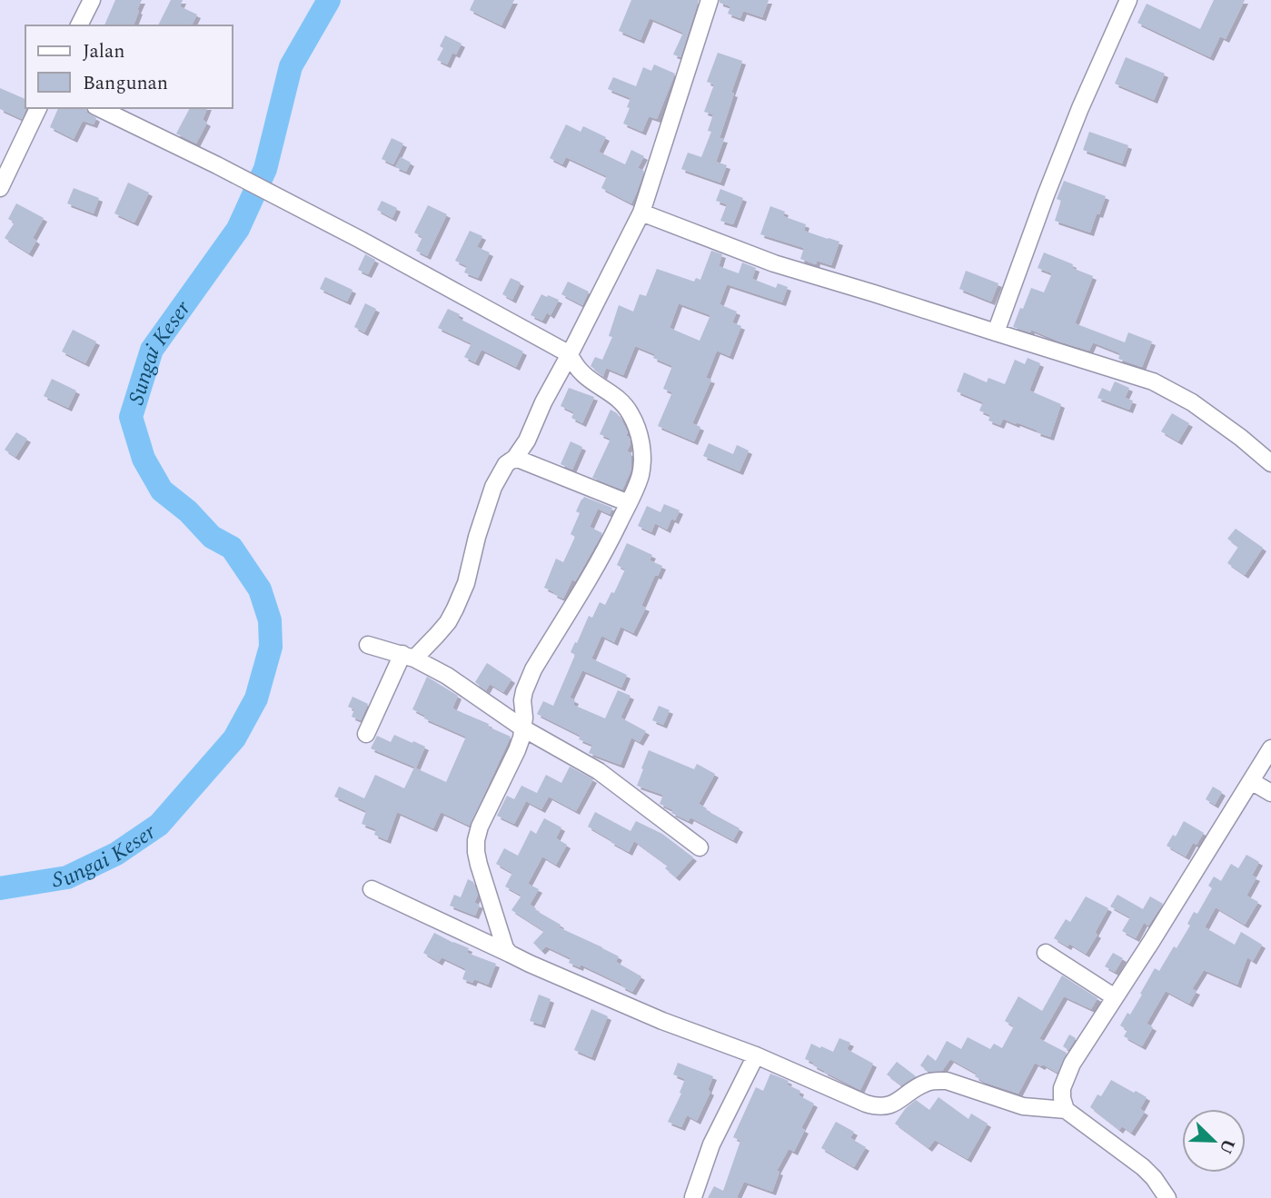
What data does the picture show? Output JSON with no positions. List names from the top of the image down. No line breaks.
{"water":["Sungai Keser"],"legend":["Jalan","Bangunan"],"north":"bottom right"}
